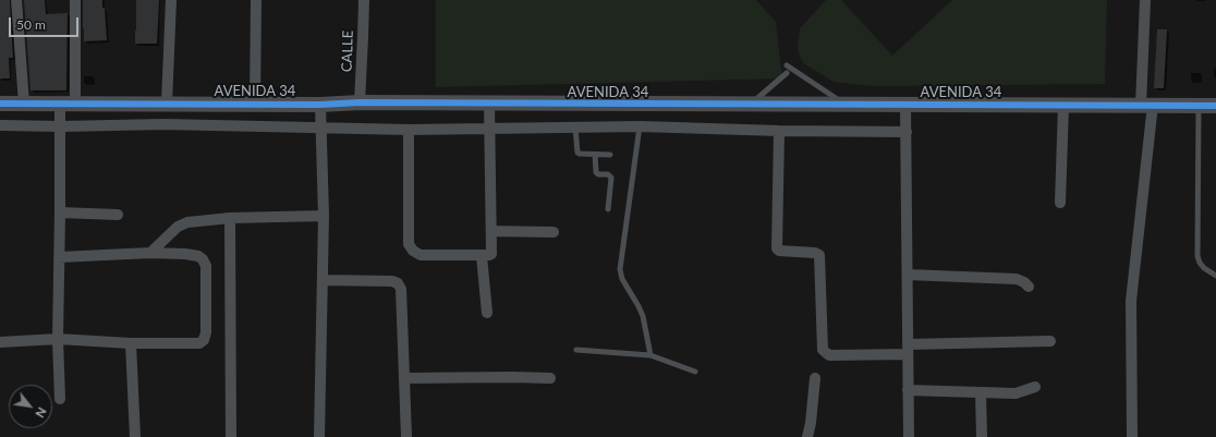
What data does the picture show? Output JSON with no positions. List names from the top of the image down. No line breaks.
{"streets":{"street":["CALLE","AVENIDA 34"]},"crossings":[["CALLE","AVENIDA 34"]],"scale_bar":"50 m","north":"bottom right"}
